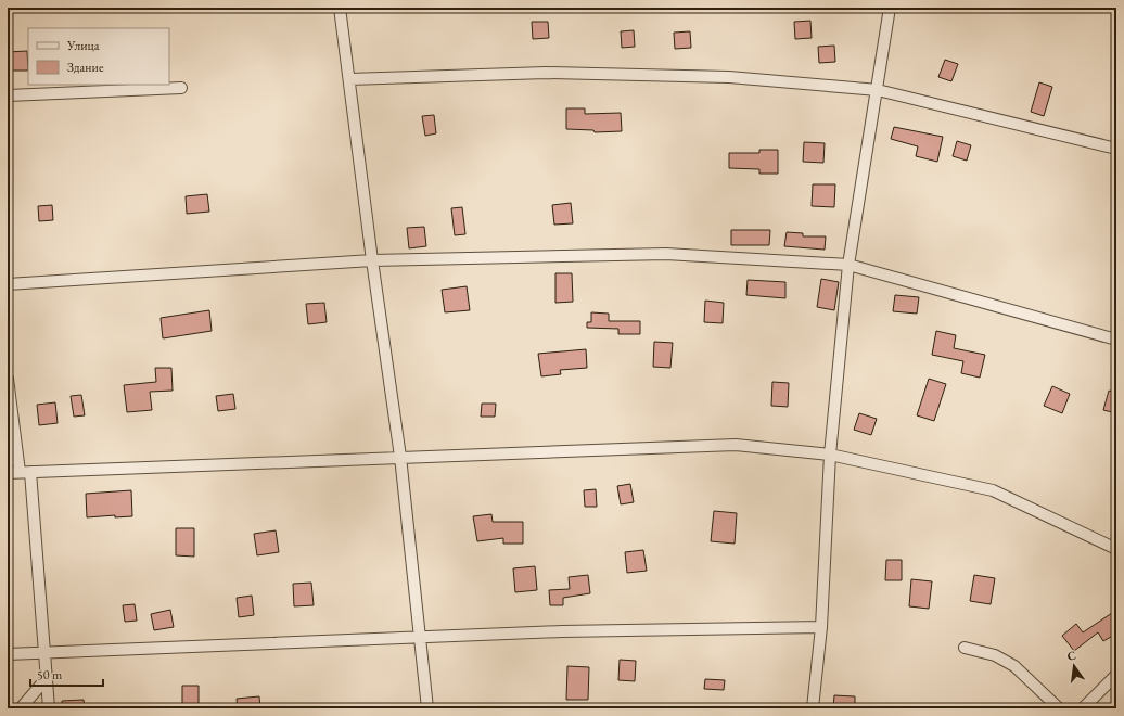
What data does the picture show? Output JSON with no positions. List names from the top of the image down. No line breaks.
{"legend":["Улица","Здание"],"scale_bar":"50 m","north":"top"}
